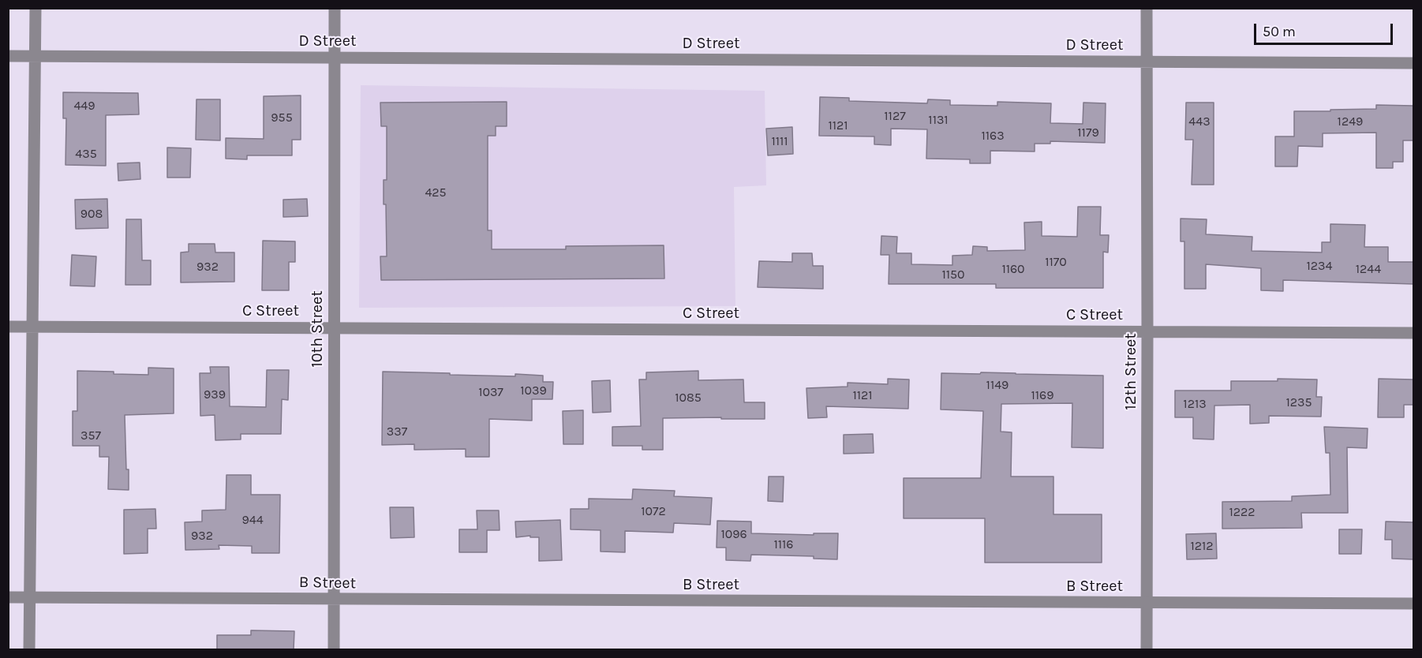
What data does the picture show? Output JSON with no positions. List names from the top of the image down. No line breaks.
{"streets":{"street":["D Street","C Street","10th Street","12th Street","B Street"]},"crossings":[["D Street","10th Street"],["D Street","12th Street"],["C Street","10th Street"],["C Street","12th Street"],["10th Street","B Street"],["12th Street","B Street"]],"house_numbers":["449","1127","955","1131","443","1249","1121","1179","1163","1111","435","425","908","1170","1234","932","1160","1244","1150","1149","1039","1037","939","1121","1169","1085","1235","1213","337","357","1072","1222","944","1096","932","1116","1212"],"scale_bar":"50 m"}
